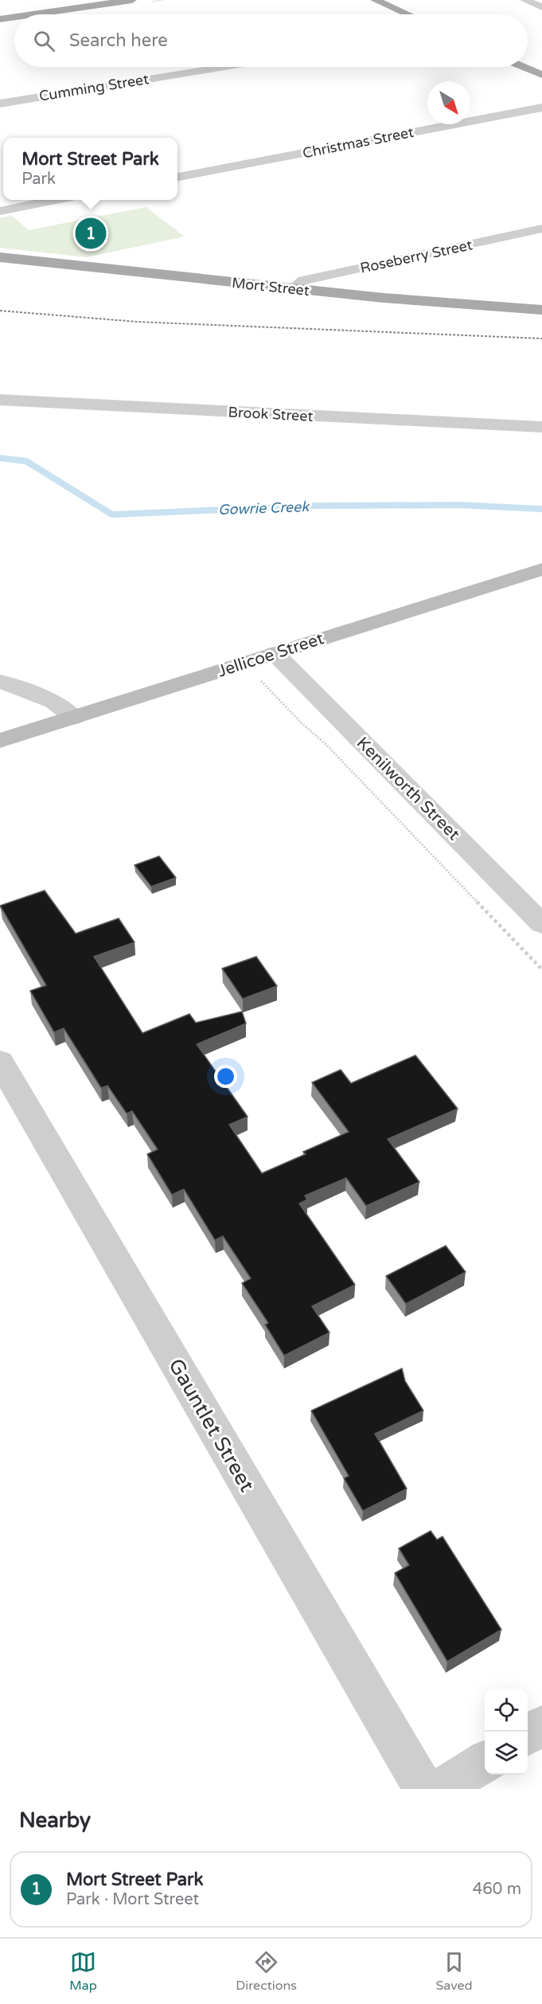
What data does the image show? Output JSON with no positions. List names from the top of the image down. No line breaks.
{"streets":{"main road":["Mort Street","Jellicoe Street"],"street":["Cumming Street","Christmas Street","Roseberry Street","Brook Street","Kenilworth Street","Gauntlet Street"]},"crossings":[["Roseberry Street","Mort Street"],["Jellicoe Street","Kenilworth Street"]],"water":["Gowrie Creek"],"north":"bottom right","page":{"search":"Search here","popup":["Mort Street Park","Park"],"pins":"1","heading":"Nearby","list":[{"mark":"1","name":"Mort Street Park","note":"Park · Mort Street","value":"460 m"}],"nav":["Map","Directions","Saved"]}}
